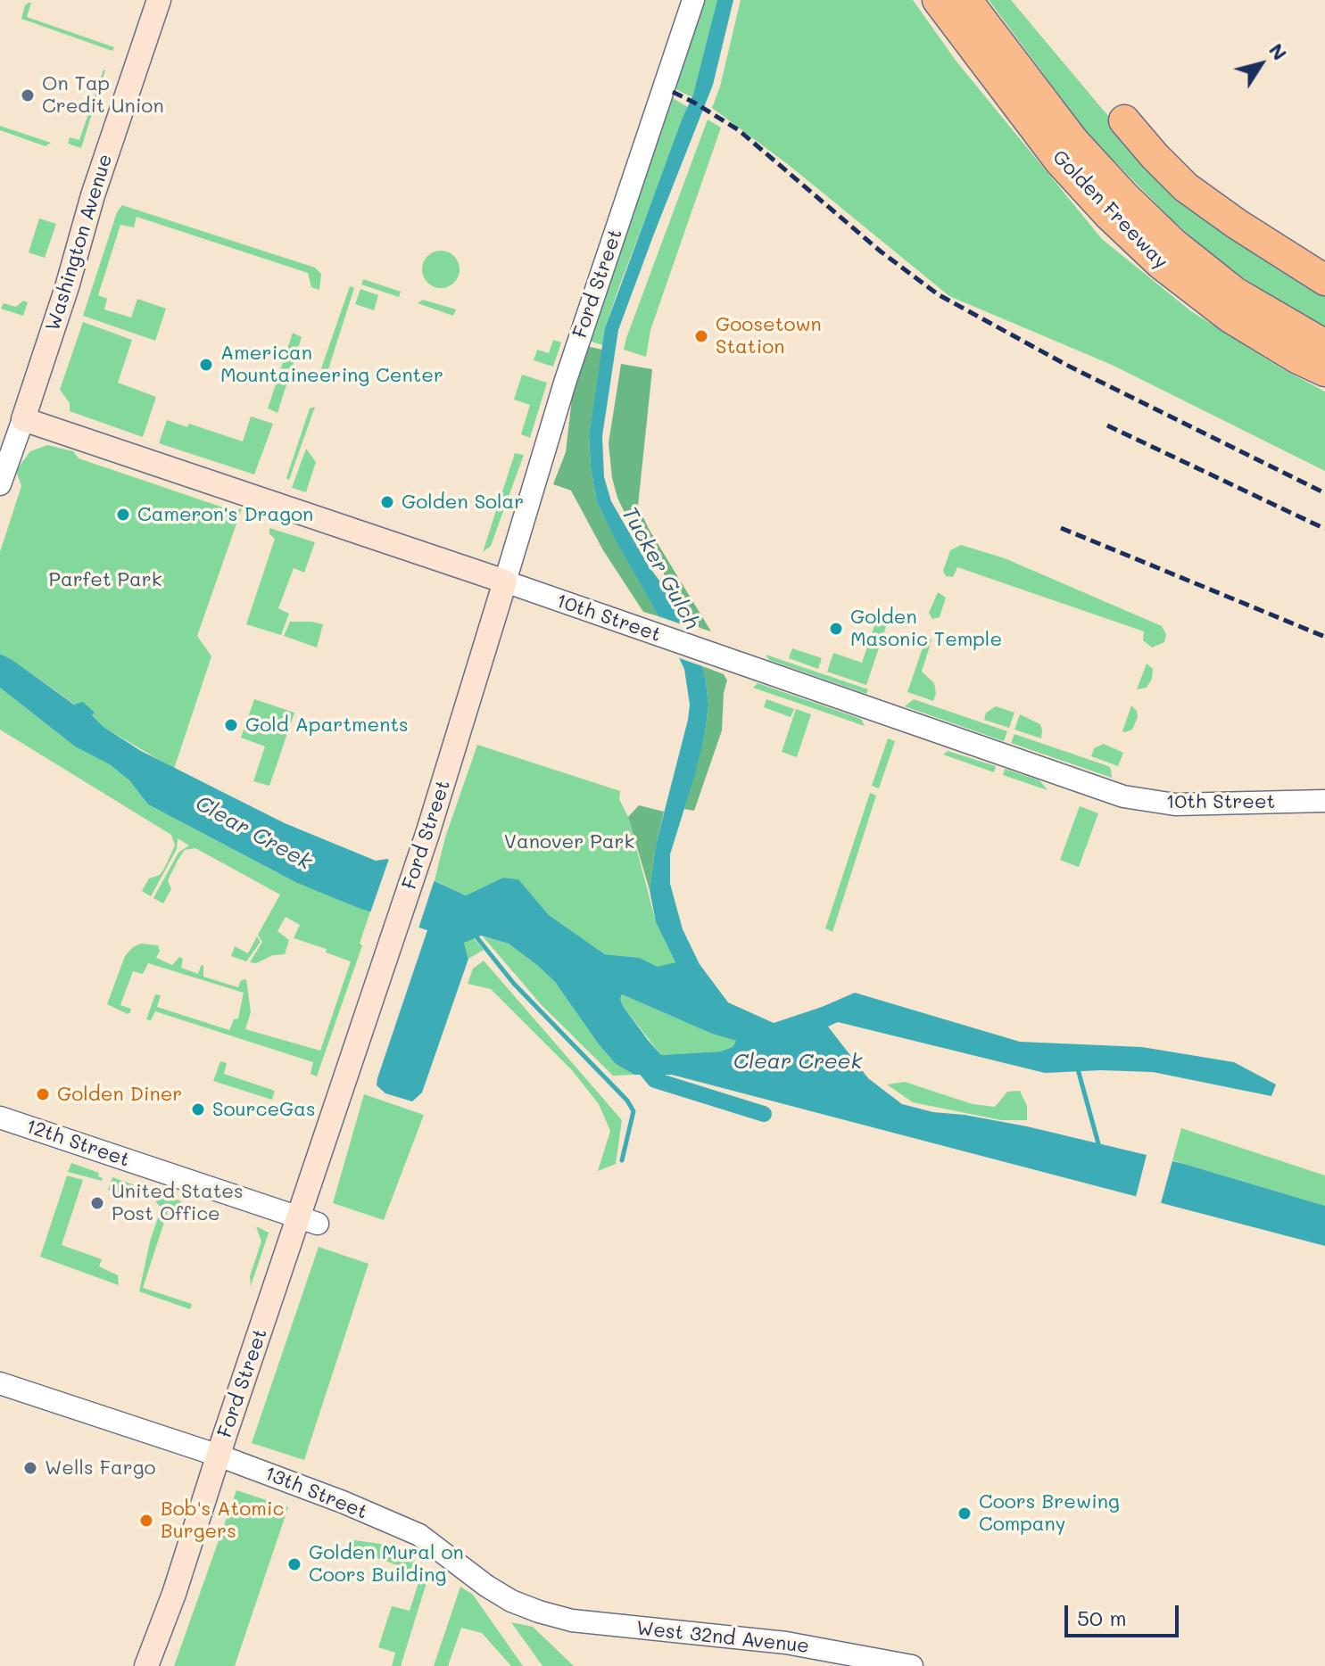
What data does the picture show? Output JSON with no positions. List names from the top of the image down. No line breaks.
{"streets":{"highway":["Golden Freeway"],"main road":["Washington Avenue","Ford Street","10th Street"],"street":["12th Street","13th Street","West 32nd Avenue"]},"crossings":[["Washington Avenue","10th Street"],["Ford Street","10th Street"],["Ford Street","12th Street"],["Ford Street","13th Street"],["13th Street","West 32nd Avenue"]],"water":["Tucker Gulch","Clear Creek"],"parks":["Parfet Park","Vanover Park"],"places":["On Tap Credit Union","Goosetown Station","American Mountaineering Center","Golden Solar","Cameron's Dragon","Golden Masonic Temple","Gold Apartments","Golden Diner","SourceGas","United States Post Office","Wells Fargo","Coors Brewing Company","Bob's Atomic Burgers","Golden Mural on Coors Building"],"scale_bar":"50 m","north":"top right"}
